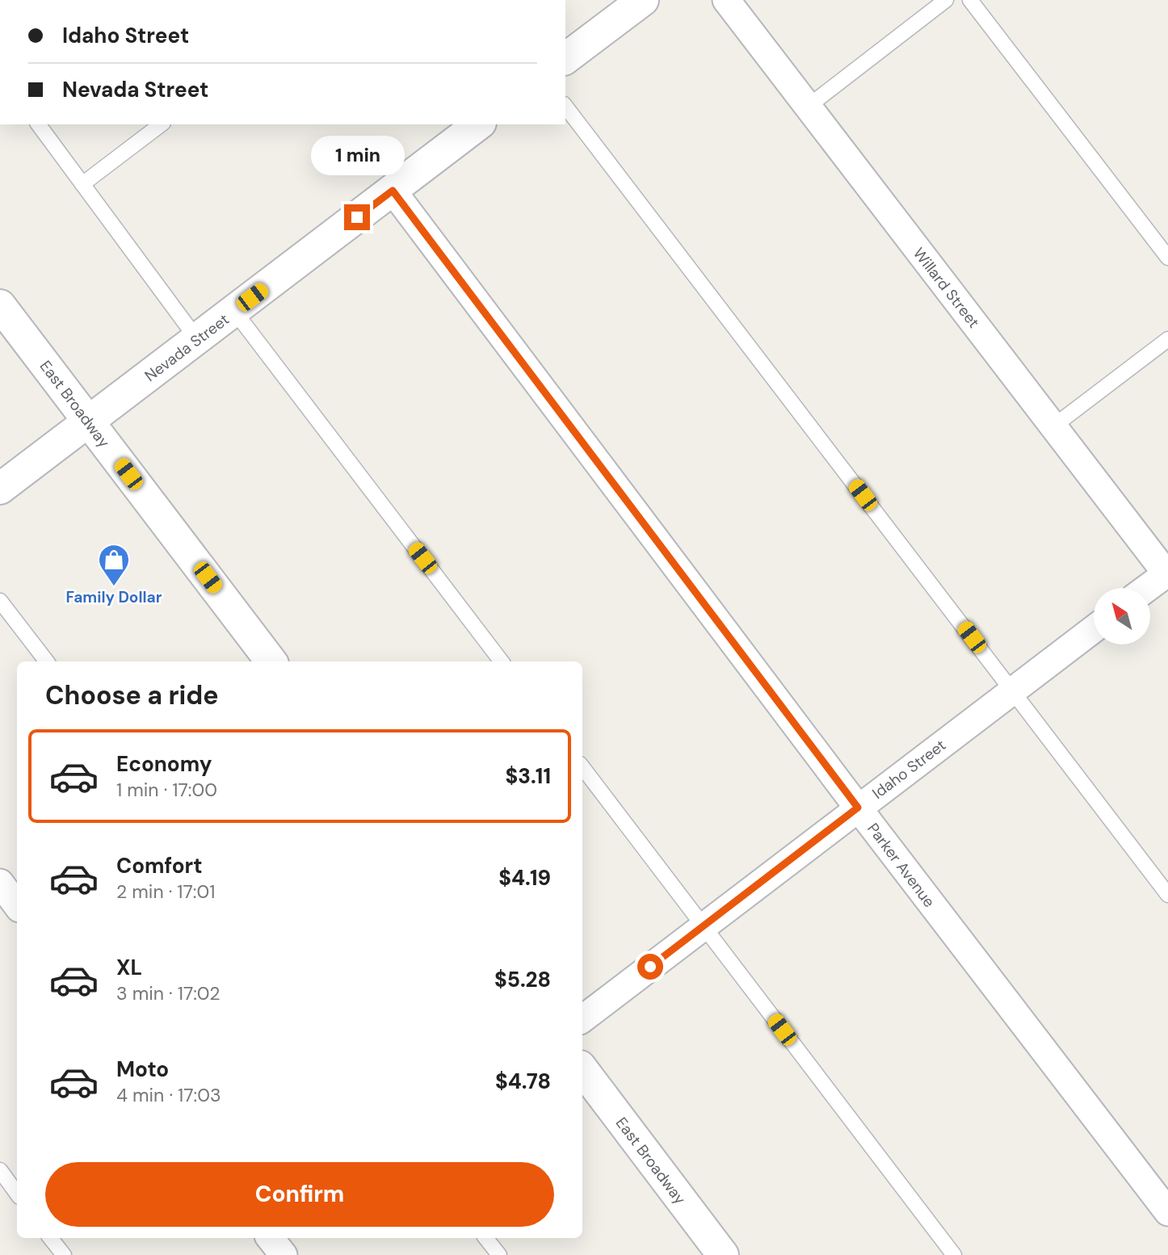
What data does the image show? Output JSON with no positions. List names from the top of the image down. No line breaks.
{"streets":{"street":["Willard Street","Nevada Street","East Broadway","Idaho Street","Parker Avenue"]},"crossings":[["Nevada Street","East Broadway"],["Nevada Street","Parker Avenue"],["Idaho Street","Parker Avenue"]],"places":{"shop":["Family Dollar"]},"north":"top left","page":{"banner":["Idaho Street","Nevada Street"],"bubble":"1 min","heading":"Choose a ride","list":[{"name":"Economy","note":"1 min · 17:00","value":"$3.11"},{"name":"Comfort","note":"2 min · 17:01","value":"$4.19"},{"name":"XL","note":"3 min · 17:02","value":"$5.28"},{"name":"Moto","note":"4 min · 17:03","value":"$4.78"}],"buttons":"Confirm"}}
